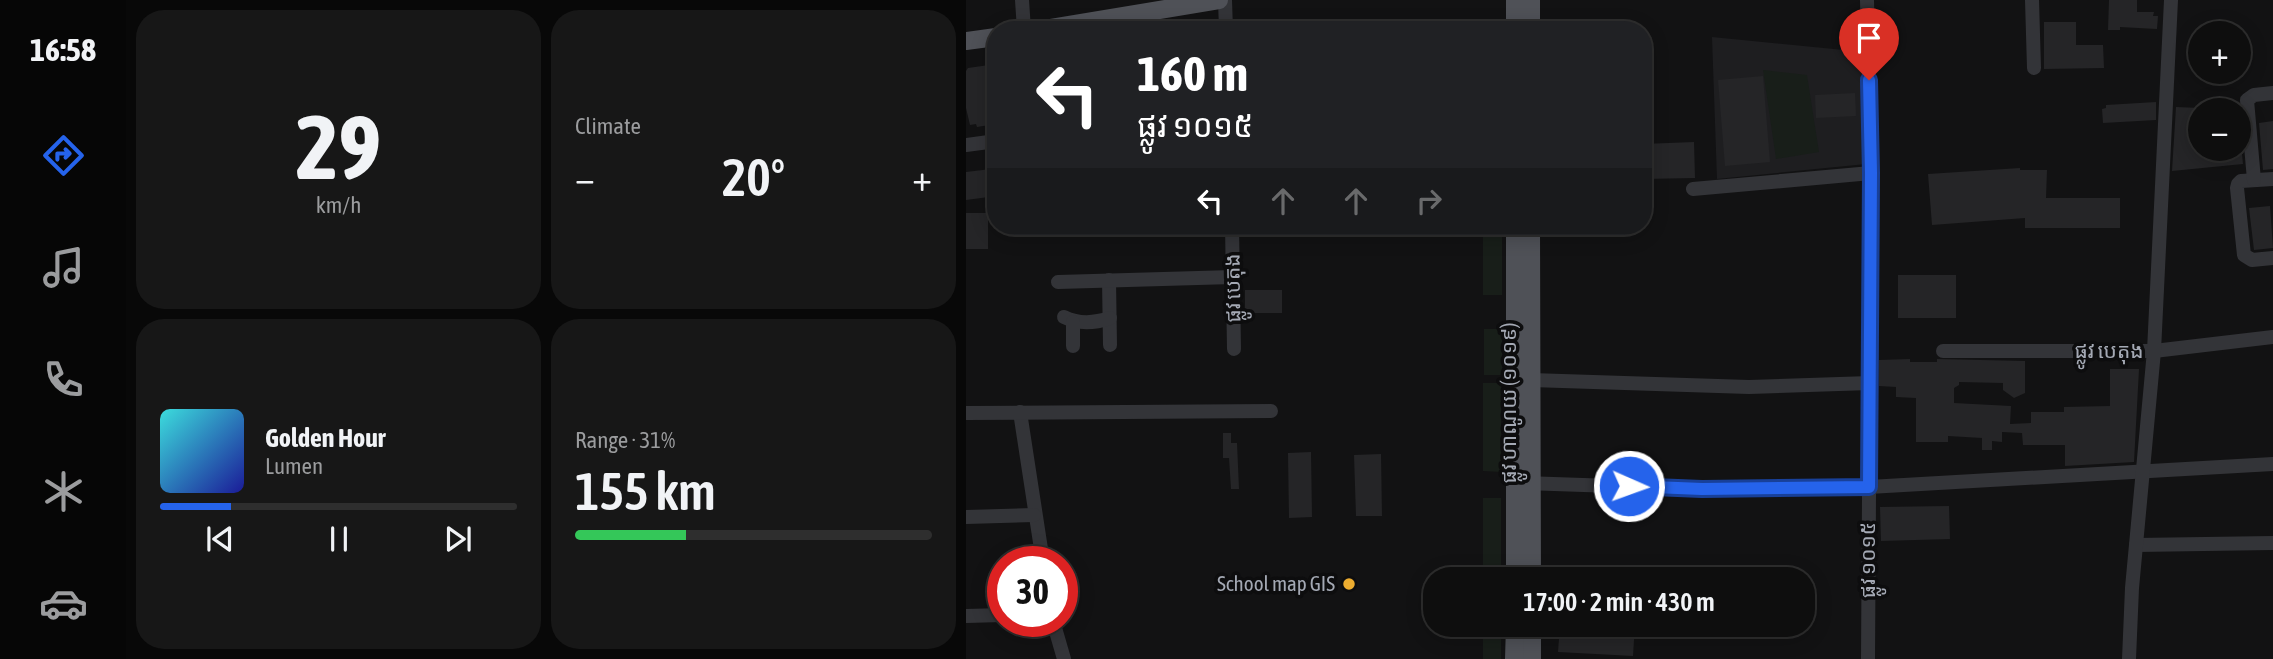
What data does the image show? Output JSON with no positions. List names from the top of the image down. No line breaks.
{"streets":{"main road":["ផ្លូវ ហាណូយ (១០១៩)"],"street":["ផ្លូវ បេតុង","ផ្លូវ ១០១៥"]},"places":["School map GIS"],"page":{"tabs":"16:58","tile":[["29","km/h"],"Climate",["Range · 31%","155 km"]],"map_buttons":["+","−"],"turn":["160 m","ផ្លូវ ១០១៥"],"heat":["−","20°","+"],"song":["Golden Hour","Lumen"],"limit":"30","trip":"17:00 · 2 min · 430 m"}}
